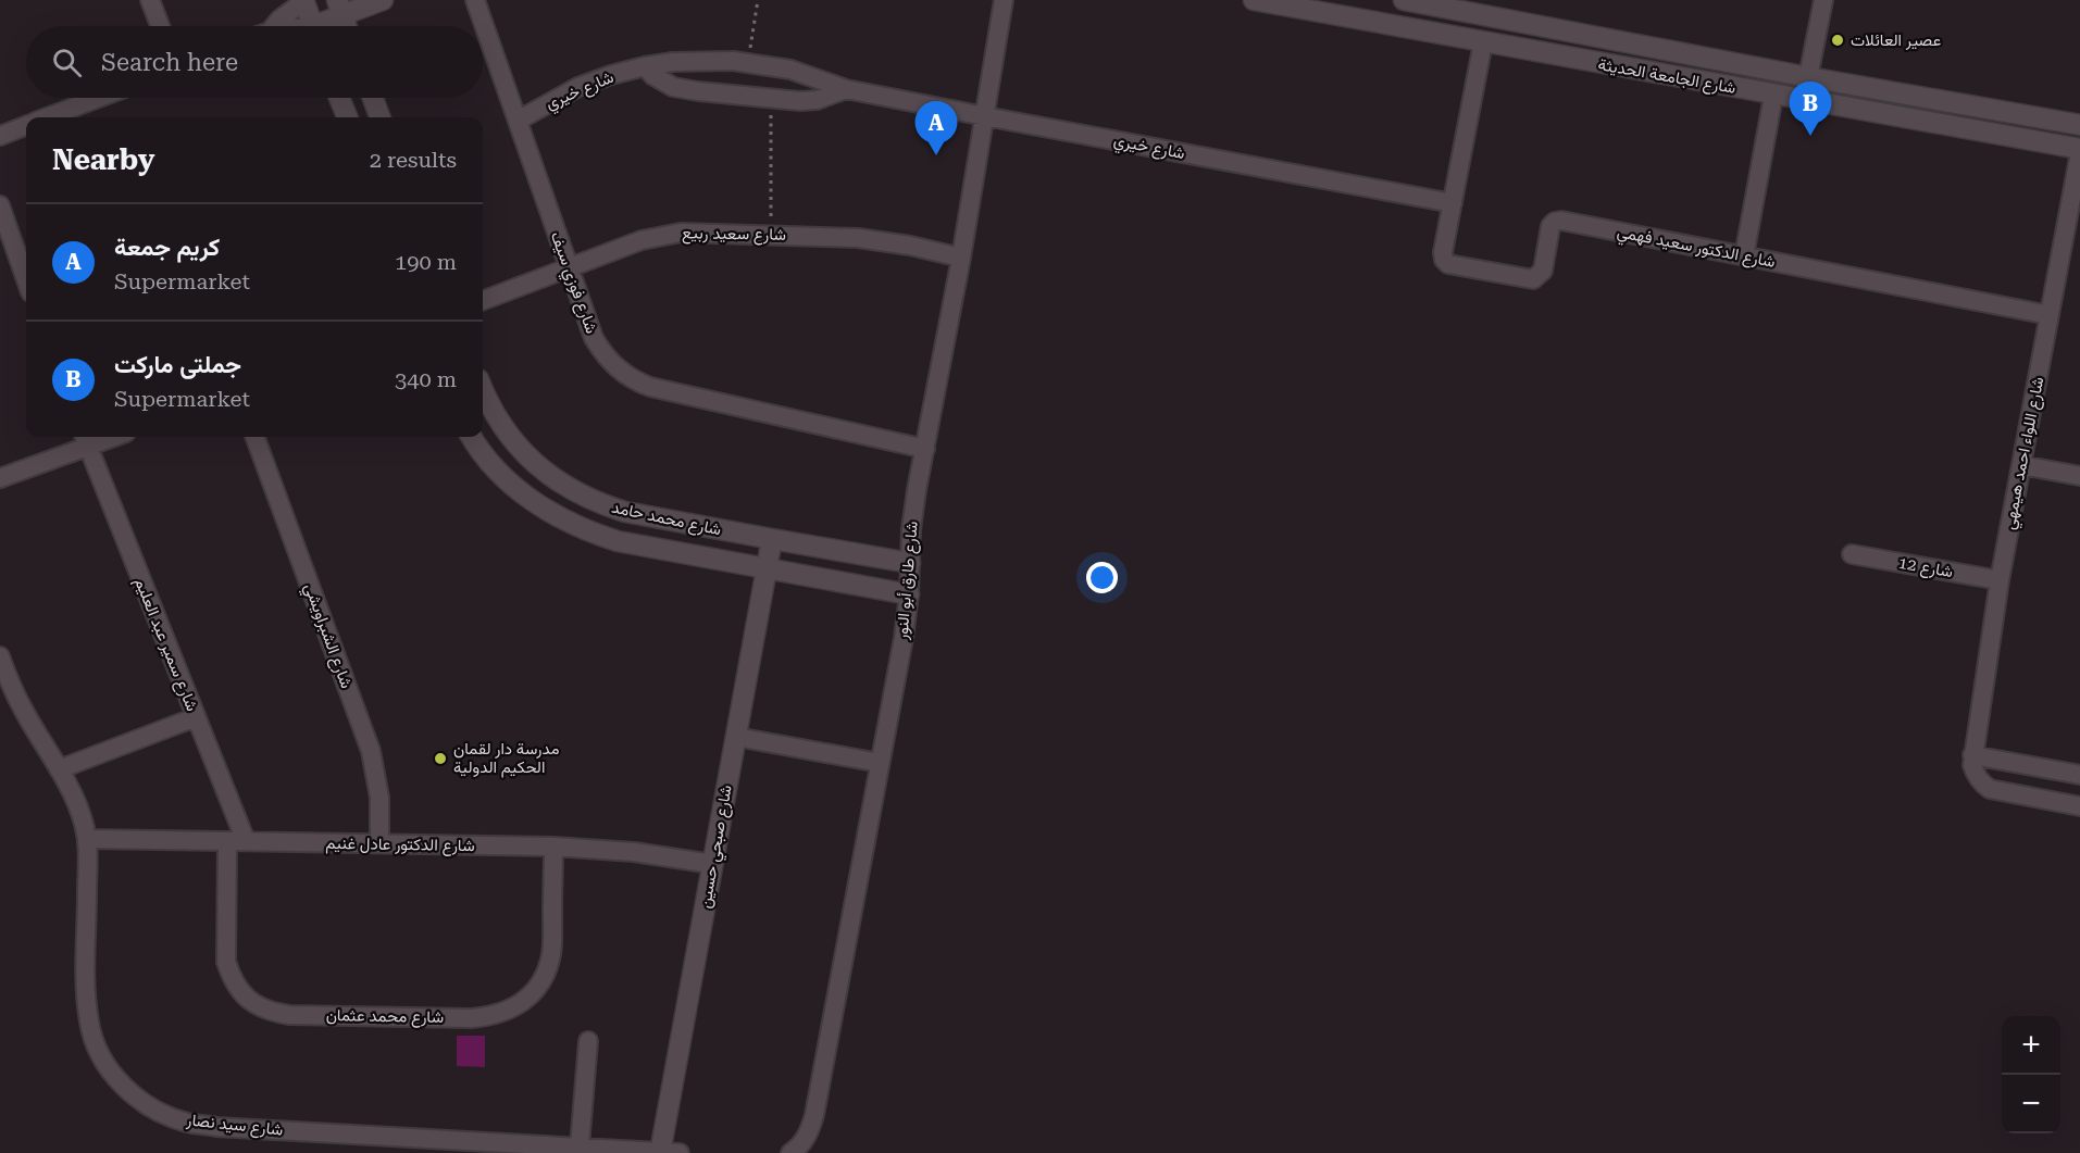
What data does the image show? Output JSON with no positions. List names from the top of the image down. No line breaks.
{"streets":{"street":["شارع الجامعة الحديثة","شارع خيري","شارع سعيد ربيع","شارع الدكتور سعيد فهمي","شارع فوزي سيف","شارع اللواء احمد هيمهي","شارع محمد حامد","شارع 12","شارع طارق أبو النور","شارع الشبراويشي","شارع سمير عبد العليم","شارع الدكتور عادل غنيم","شارع صبحي حسين","شارع محمد عثمان","شارع سيد نصار"]},"crossings":[["شارع الجامعة الحديثة","شارع اللواء احمد هيمهي"],["شارع خيري","شارع الدكتور سعيد فهمي"],["شارع خيري","شارع فوزي سيف"],["شارع خيري","شارع طارق أبو النور"],["شارع سعيد ربيع","شارع فوزي سيف"],["شارع سعيد ربيع","شارع طارق أبو النور"],["شارع الدكتور سعيد فهمي","شارع اللواء احمد هيمهي"],["شارع فوزي سيف","شارع طارق أبو النور"],["شارع اللواء احمد هيمهي","شارع 12"],["شارع محمد حامد","شارع طارق أبو النور"],["شارع محمد حامد","شارع صبحي حسين"],["شارع الشبراويشي","شارع الدكتور عادل غنيم"],["شارع سمير عبد العليم","شارع الدكتور عادل غنيم"],["شارع الدكتور عادل غنيم","شارع صبحي حسين"],["شارع الدكتور عادل غنيم","شارع محمد عثمان"],["شارع الدكتور عادل غنيم","شارع سيد نصار"],["شارع صبحي حسين","شارع سيد نصار"]],"places":["عصير العائلات","مدرسة دار لقمان الحكيم الدولية"],"page":{"search":"Search here","pins":["B","A"],"heading":["Nearby","2 results"],"list":[{"mark":"A","name":"كريم جمعة","note":"Supermarket","value":"190 m"},{"mark":"B","name":"جملتى ماركت","note":"Supermarket","value":"340 m"}],"map_buttons":["+","−"]}}
